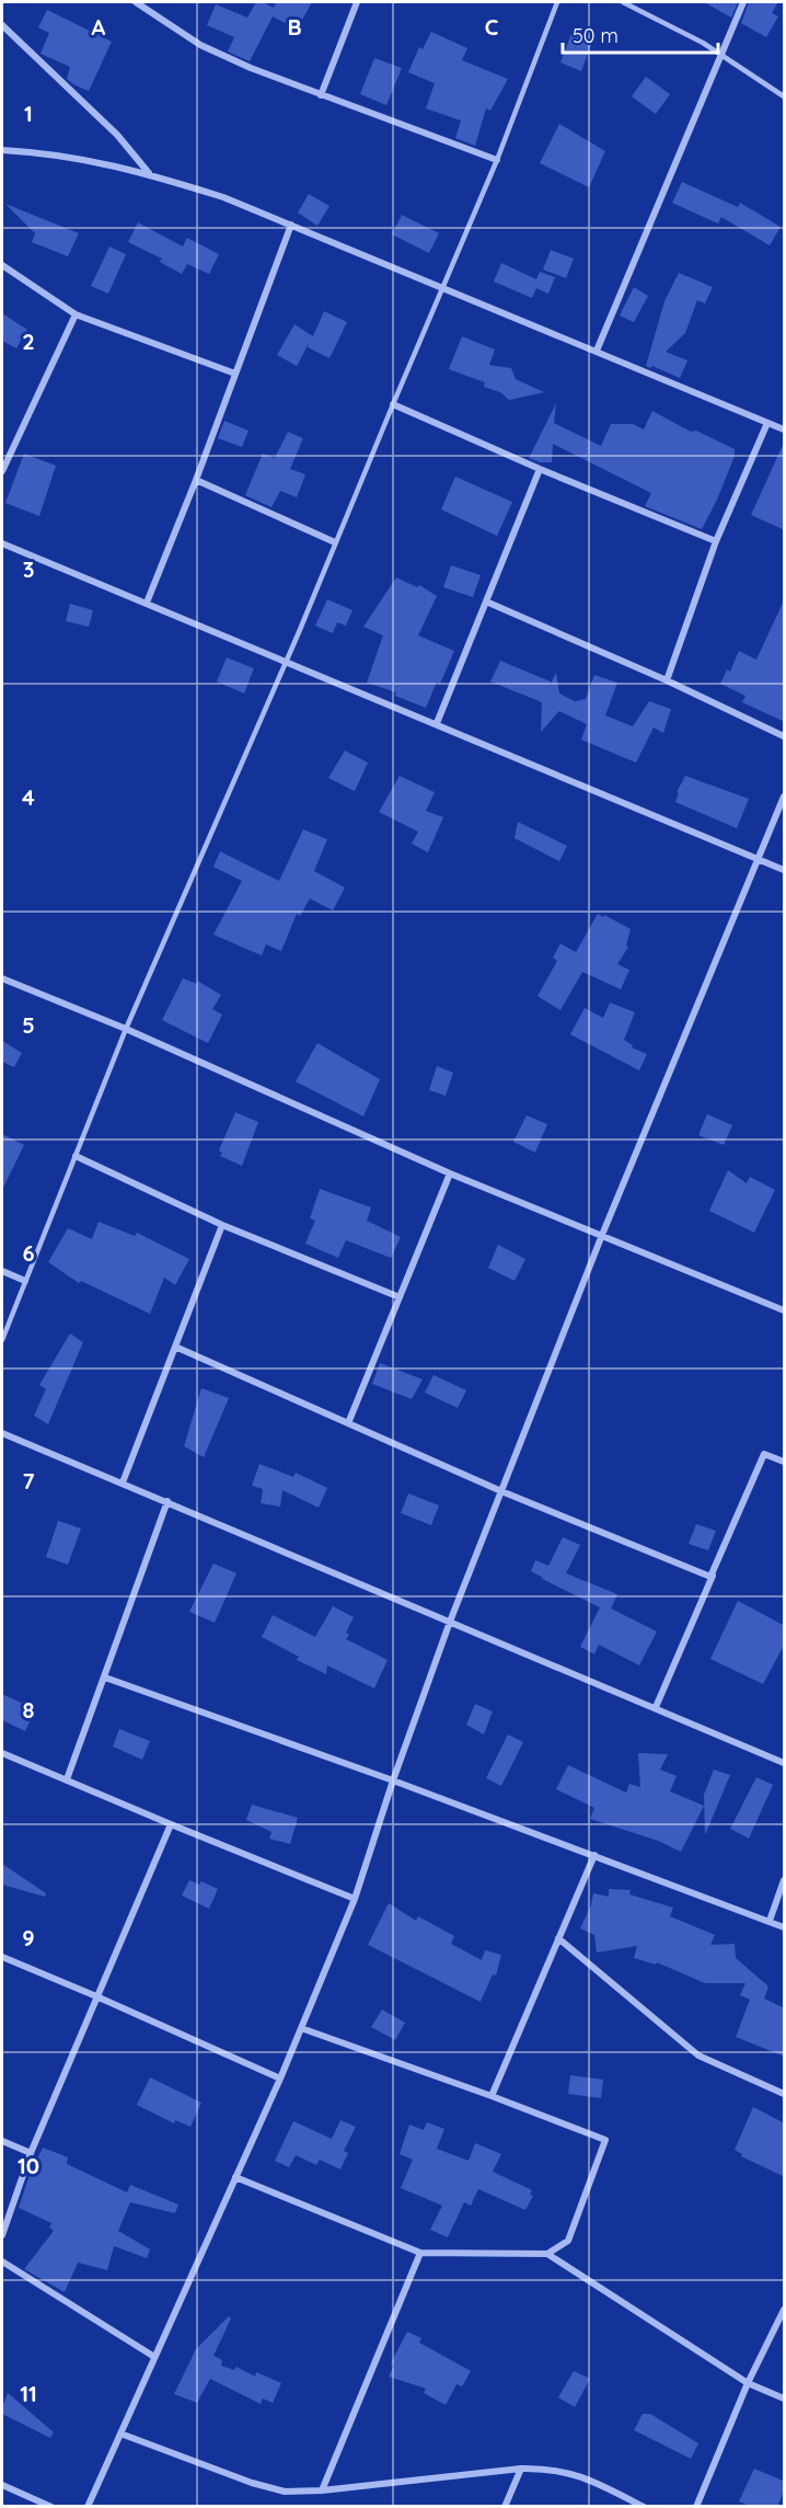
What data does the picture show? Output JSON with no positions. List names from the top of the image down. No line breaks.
{"scale_bar":"50 m","grid":{"columns":["A","B","C"],"rows":["1","2","3","4","5","6","7","8","9","10","11"]}}
